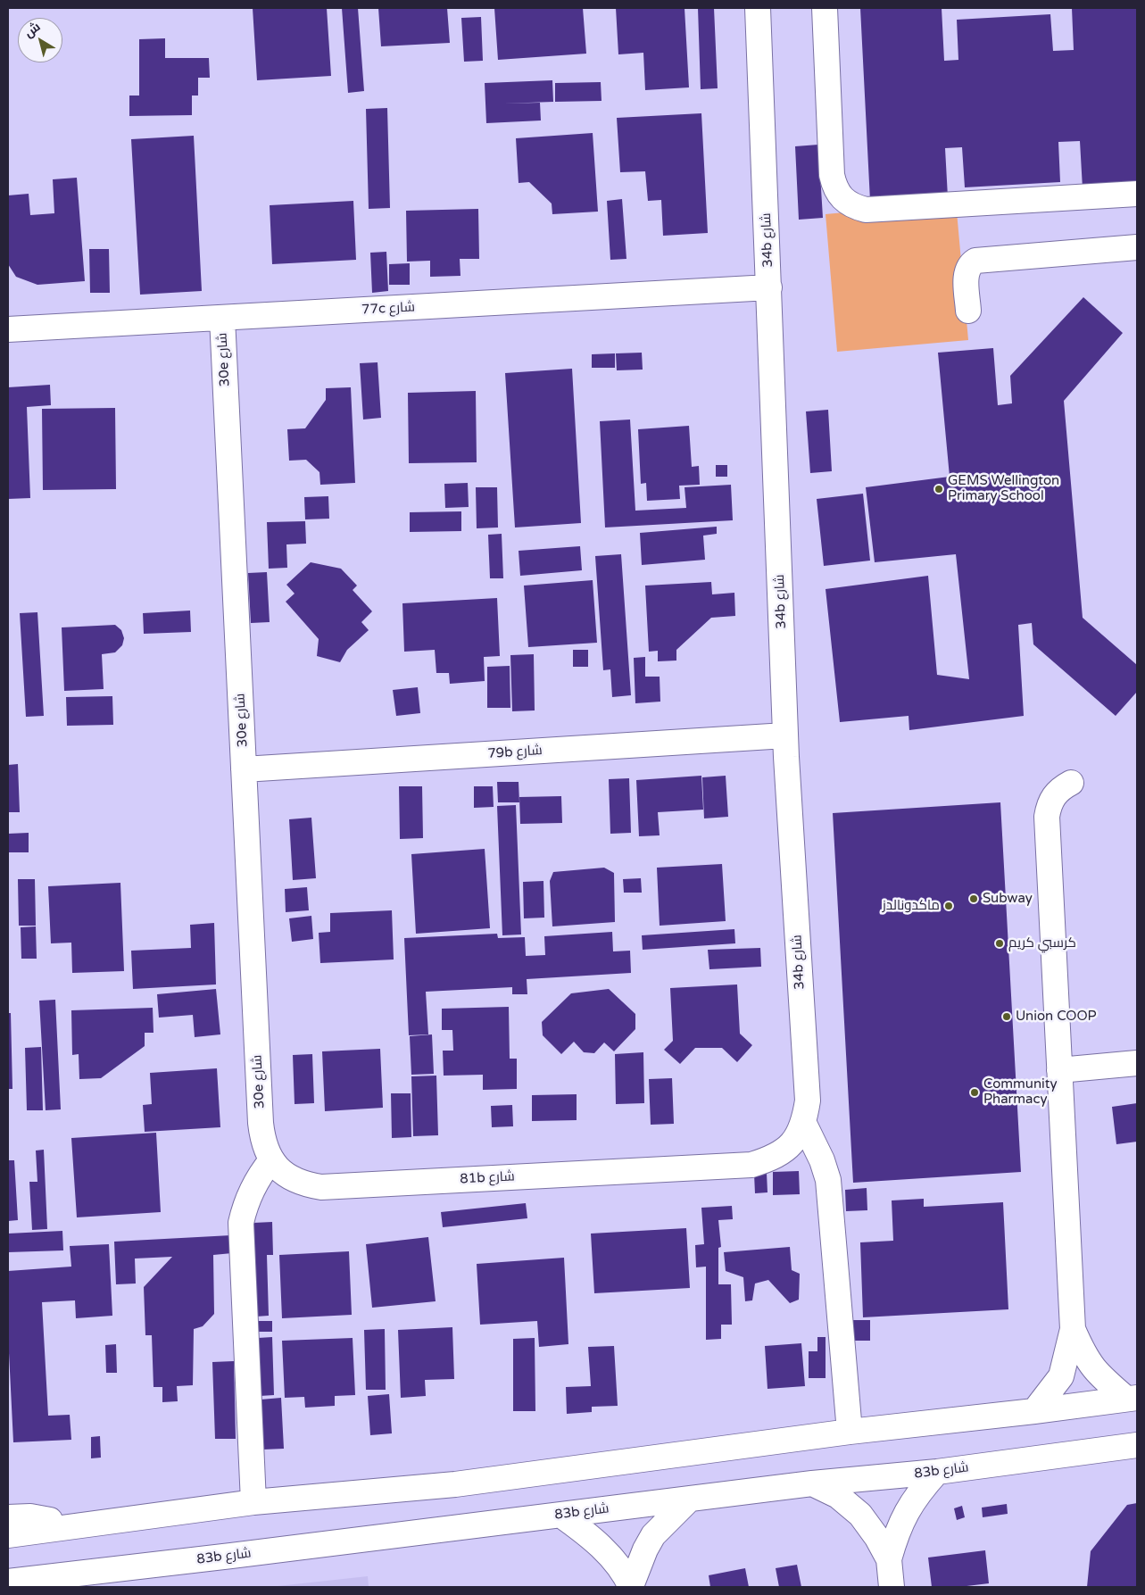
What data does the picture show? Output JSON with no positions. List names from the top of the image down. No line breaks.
{"streets":{"street":["34b شارع","77c شارع","30e شارع","79b شارع","81b شارع","83b شارع"]},"crossings":[["34b شارع","77c شارع"],["34b شارع","79b شارع"],["34b شارع","81b شارع"],["77c شارع","30e شارع"],["30e شارع","79b شارع"],["30e شارع","81b شارع"]],"places":["GEMS Wellington Primary School","Subway","ماكدونالدز","كرسبي كريم","Union COOP","Community Pharmacy"],"north":"top left"}
